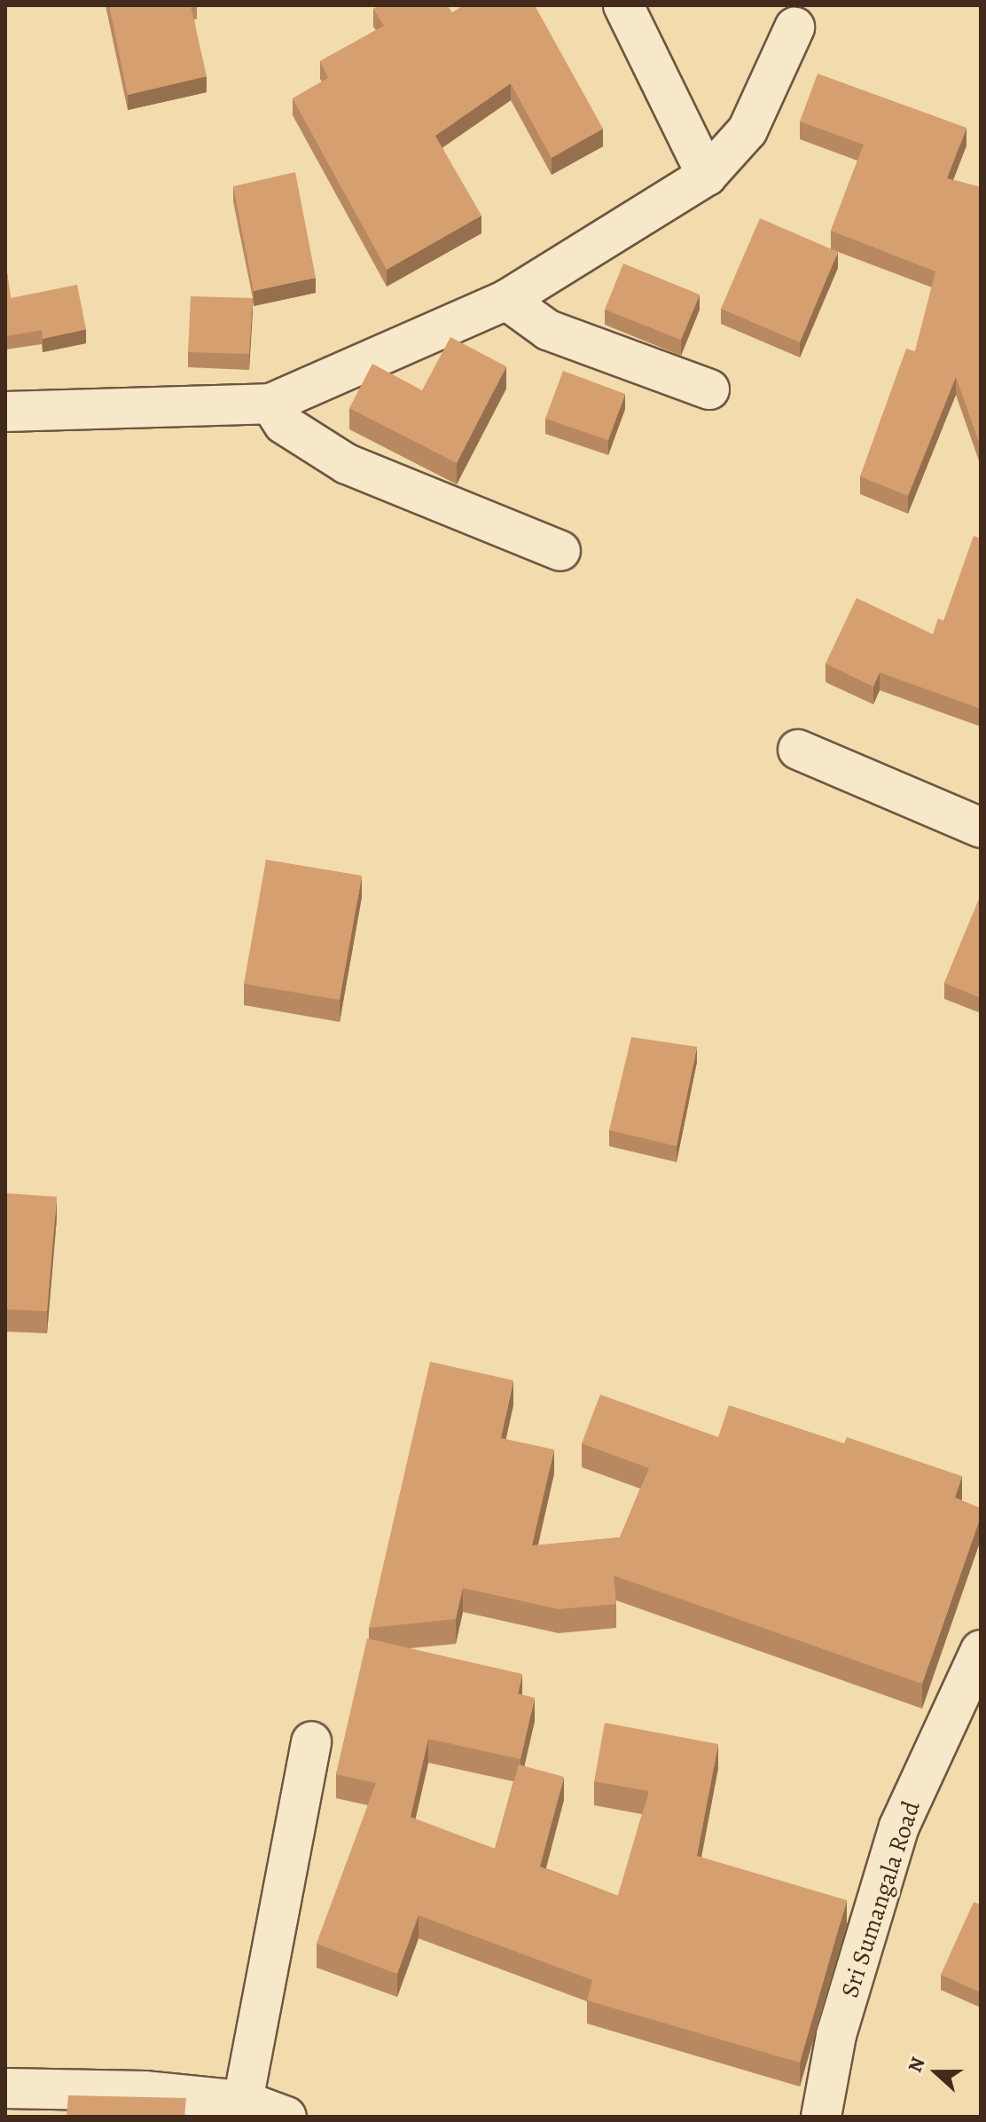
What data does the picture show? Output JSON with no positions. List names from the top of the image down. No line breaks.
{"streets":{"street":["Sri Sumangala Road"]},"north":"left"}
